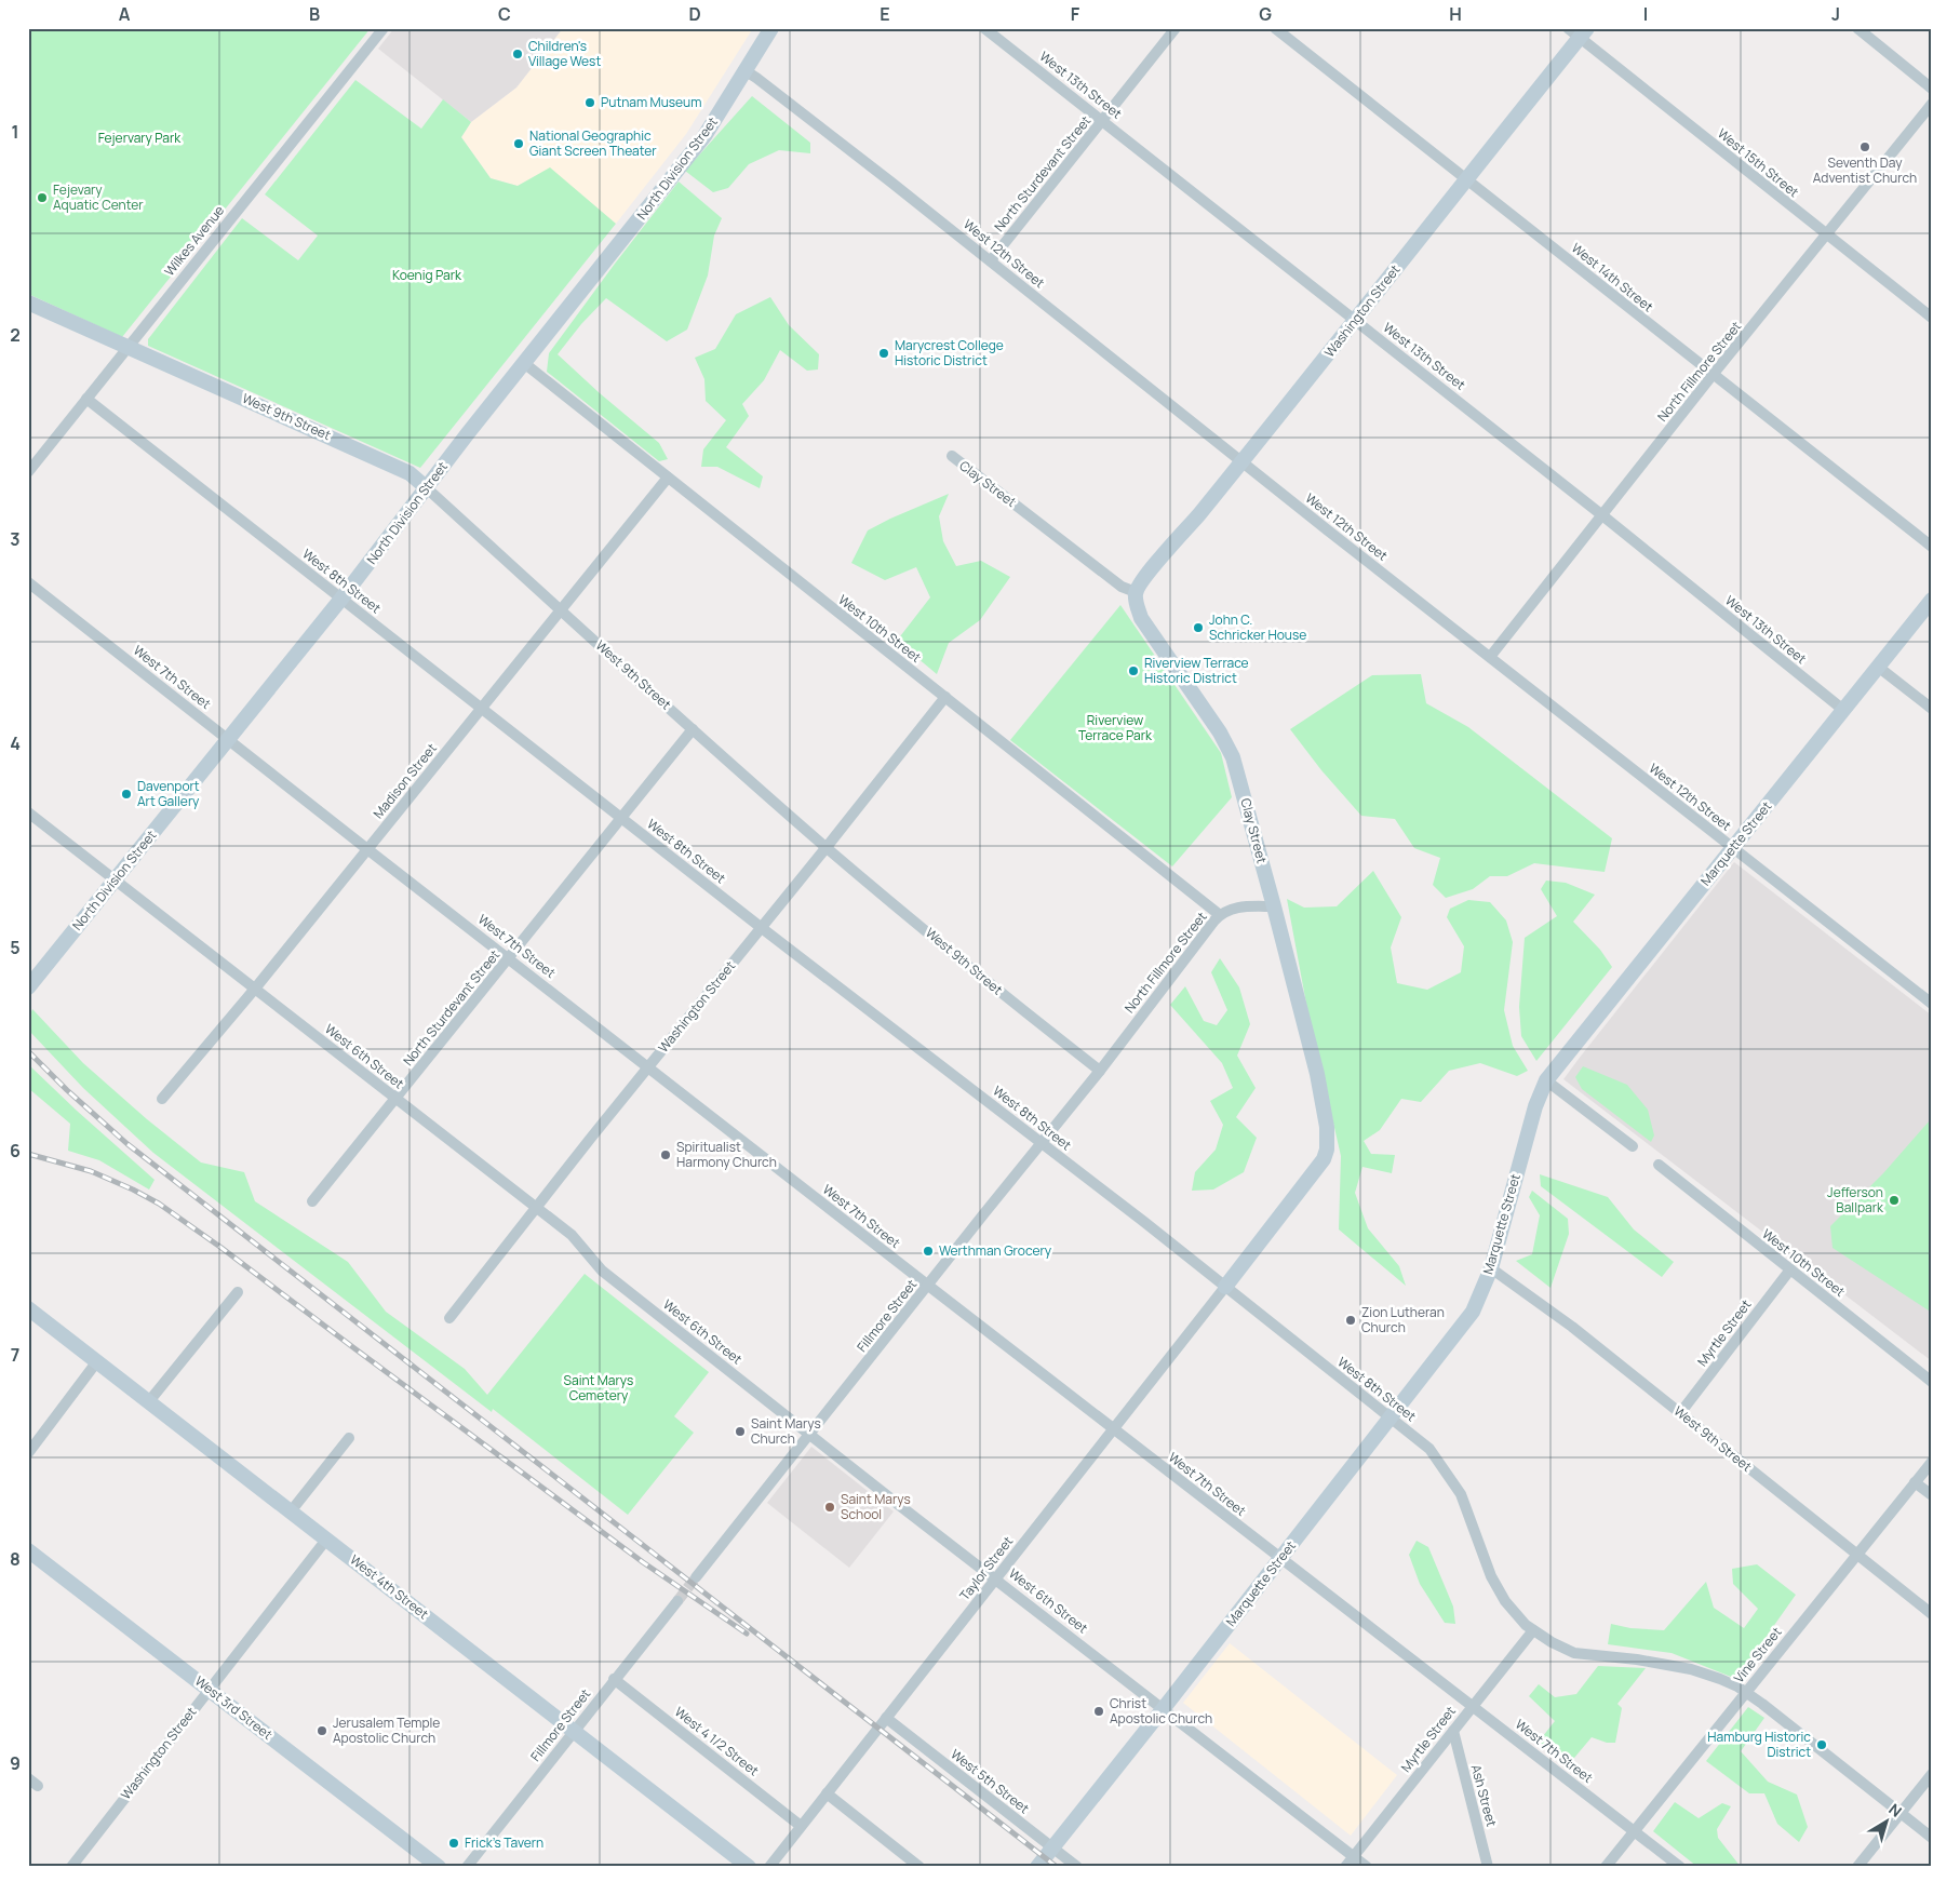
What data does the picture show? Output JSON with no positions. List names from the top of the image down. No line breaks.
{"streets":{"street":["West 13th Street","West 15th Street","North Division Street","North Sturdevant Street","Wilkes Avenue","West 12th Street","West 14th Street","Washington Street","North Fillmore Street","West 9th Street","Clay Street","West 8th Street","West 10th Street","West 7th Street","Madison Street","Marquette Street","West 6th Street","Fillmore Street","Myrtle Street","Taylor Street","West 4th Street","Vine Street","West 3rd Street","West 4 1/2 Street","West 5th Street","Ash Street"]},"crossings":[["West 13th Street","North Sturdevant Street"],["West 13th Street","Washington Street"],["West 13th Street","North Fillmore Street"],["West 13th Street","Marquette Street"],["West 15th Street","Washington Street"],["West 15th Street","North Fillmore Street"],["North Division Street","West 12th Street"],["North Division Street","West 9th Street"],["North Division Street","West 8th Street"],["North Division Street","West 10th Street"],["North Division Street","West 7th Street"],["North Division Street","West 6th Street"],["North Sturdevant Street","West 12th Street"],["North Sturdevant Street","West 9th Street"],["North Sturdevant Street","West 8th Street"],["North Sturdevant Street","West 7th Street"],["North Sturdevant Street","West 6th Street"],["Wilkes Avenue","West 9th Street"],["Wilkes Avenue","West 8th Street"],["West 12th Street","Washington Street"],["West 12th Street","North Fillmore Street"],["West 12th Street","Marquette Street"],["West 14th Street","Washington Street"],["West 14th Street","North Fillmore Street"],["Washington Street","West 9th Street"],["Washington Street","Clay Street"],["Washington Street","West 8th Street"],["Washington Street","West 10th Street"],["Washington Street","West 7th Street"],["Washington Street","West 6th Street"],["Washington Street","West 4th Street"],["Washington Street","West 3rd Street"],["North Fillmore Street","West 9th Street"],["North Fillmore Street","Clay Street"],["North Fillmore Street","West 10th Street"],["North Fillmore Street","Fillmore Street"],["West 9th Street","Madison Street"],["West 9th Street","Marquette Street"],["West 9th Street","Fillmore Street"],["West 9th Street","Myrtle Street"],["West 9th Street","Vine Street"],["Clay Street","West 8th Street"],["Clay Street","Taylor Street"],["West 8th Street","Madison Street"],["West 8th Street","Marquette Street"],["West 8th Street","Fillmore Street"],["West 8th Street","Myrtle Street"],["West 8th Street","Taylor Street"],["West 8th Street","Vine Street"],["West 10th Street","Madison Street"],["West 10th Street","Myrtle Street"],["West 7th Street","Madison Street"],["West 7th Street","Marquette Street"],["West 7th Street","Fillmore Street"],["West 7th Street","Myrtle Street"],["West 7th Street","Taylor Street"],["West 7th Street","Vine Street"],["Madison Street","West 6th Street"],["Marquette Street","West 6th Street"],["Marquette Street","West 5th Street"],["West 6th Street","Fillmore Street"],["West 6th Street","Myrtle Street"],["West 6th Street","Taylor Street"],["Fillmore Street","West 4th Street"],["Fillmore Street","West 4 1/2 Street"],["Myrtle Street","Ash Street"],["Taylor Street","West 4 1/2 Street"],["Taylor Street","West 5th Street"]],"parks":["Fejervary Park","Koenig Park","Riverview Terrace Park","Saint Marys Cemetery"],"places":["Children's Village West","Putnam Museum","National Geographic Giant Screen Theater","Seventh Day Adventist Church","Fejevary Aquatic Center","Marycrest College Historic District","John C. Schricker House","Riverview Terrace Historic District","Davenport Art Gallery","Spiritualist Harmony Church","Jefferson Ballpark","Werthman Grocery","Zion Lutheran Church","Saint Marys Church","Saint Marys School","Christ Apostolic Church","Jerusalem Temple Apostolic Church","Hamburg Historic District","Frick's Tavern"],"north":"top right","grid":{"columns":["A","B","C","D","E","F","G","H","I","J"],"rows":["1","2","3","4","5","6","7","8","9"]}}
